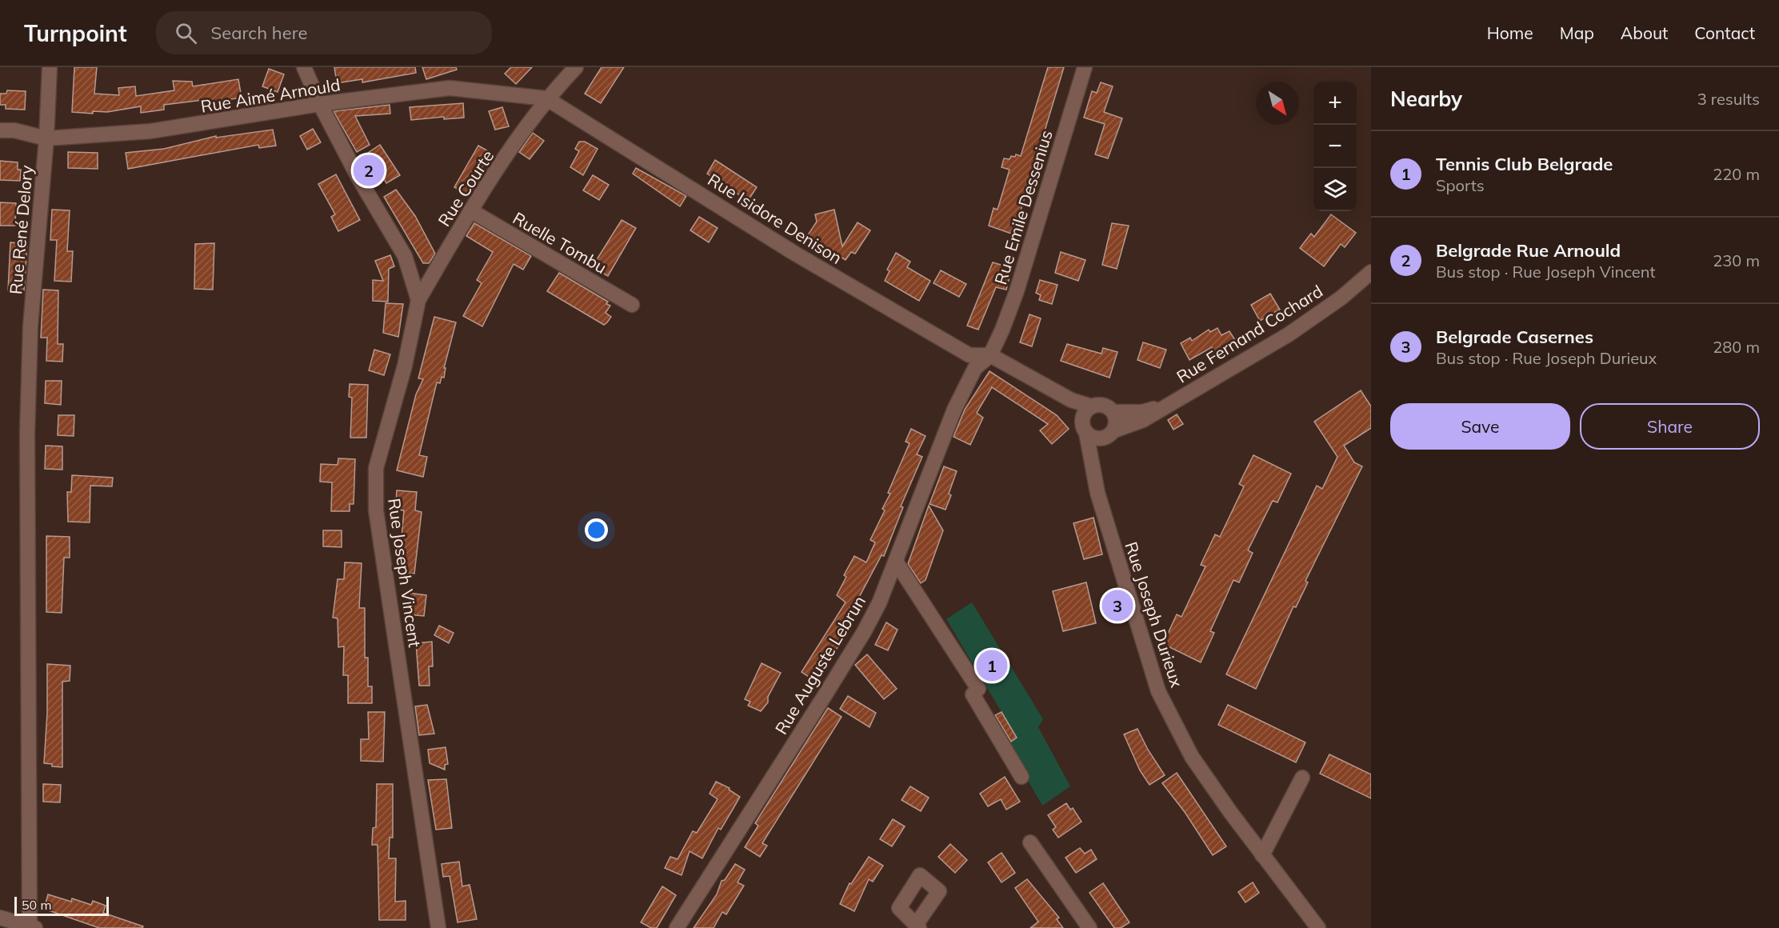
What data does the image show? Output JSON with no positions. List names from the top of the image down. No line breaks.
{"streets":{"street":["Rue Aimé Arnould","Rue Courte","Rue Emile Dessenius","Rue Isidore Denison","Rue René Delory","Ruelle Tombu","Rue Fernand Cochard","Rue Joseph Vincent","Rue Joseph Durieux","Rue Auguste Lebrun"]},"crossings":[["Rue Aimé Arnould","Rue Courte"],["Rue Aimé Arnould","Rue Isidore Denison"],["Rue Aimé Arnould","Rue René Delory"],["Rue Aimé Arnould","Rue Joseph Vincent"],["Rue Courte","Rue Isidore Denison"],["Rue Courte","Ruelle Tombu"],["Rue Courte","Rue Joseph Vincent"],["Rue Emile Dessenius","Rue Isidore Denison"],["Rue Emile Dessenius","Rue Auguste Lebrun"],["Rue Isidore Denison","Rue Auguste Lebrun"],["Rue Fernand Cochard","Rue Joseph Durieux"]],"scale_bar":"50 m","north":"bottom right","page":{"header":"Turnpoint","search":"Search here","nav":["Home","Map","About","Contact"],"heading":["Nearby","3 results"],"map_buttons":["+","−"],"list":[{"mark":"1","name":"Tennis Club Belgrade","note":"Sports","value":"220 m"},{"mark":"2","name":"Belgrade Rue Arnould","note":"Bus stop · Rue Joseph Vincent","value":"230 m"},{"mark":"3","name":"Belgrade Casernes","note":"Bus stop · Rue Joseph Durieux","value":"280 m"}],"pins":["2","3","1"],"buttons":["Save","Share"],"scale":"50 m"}}
